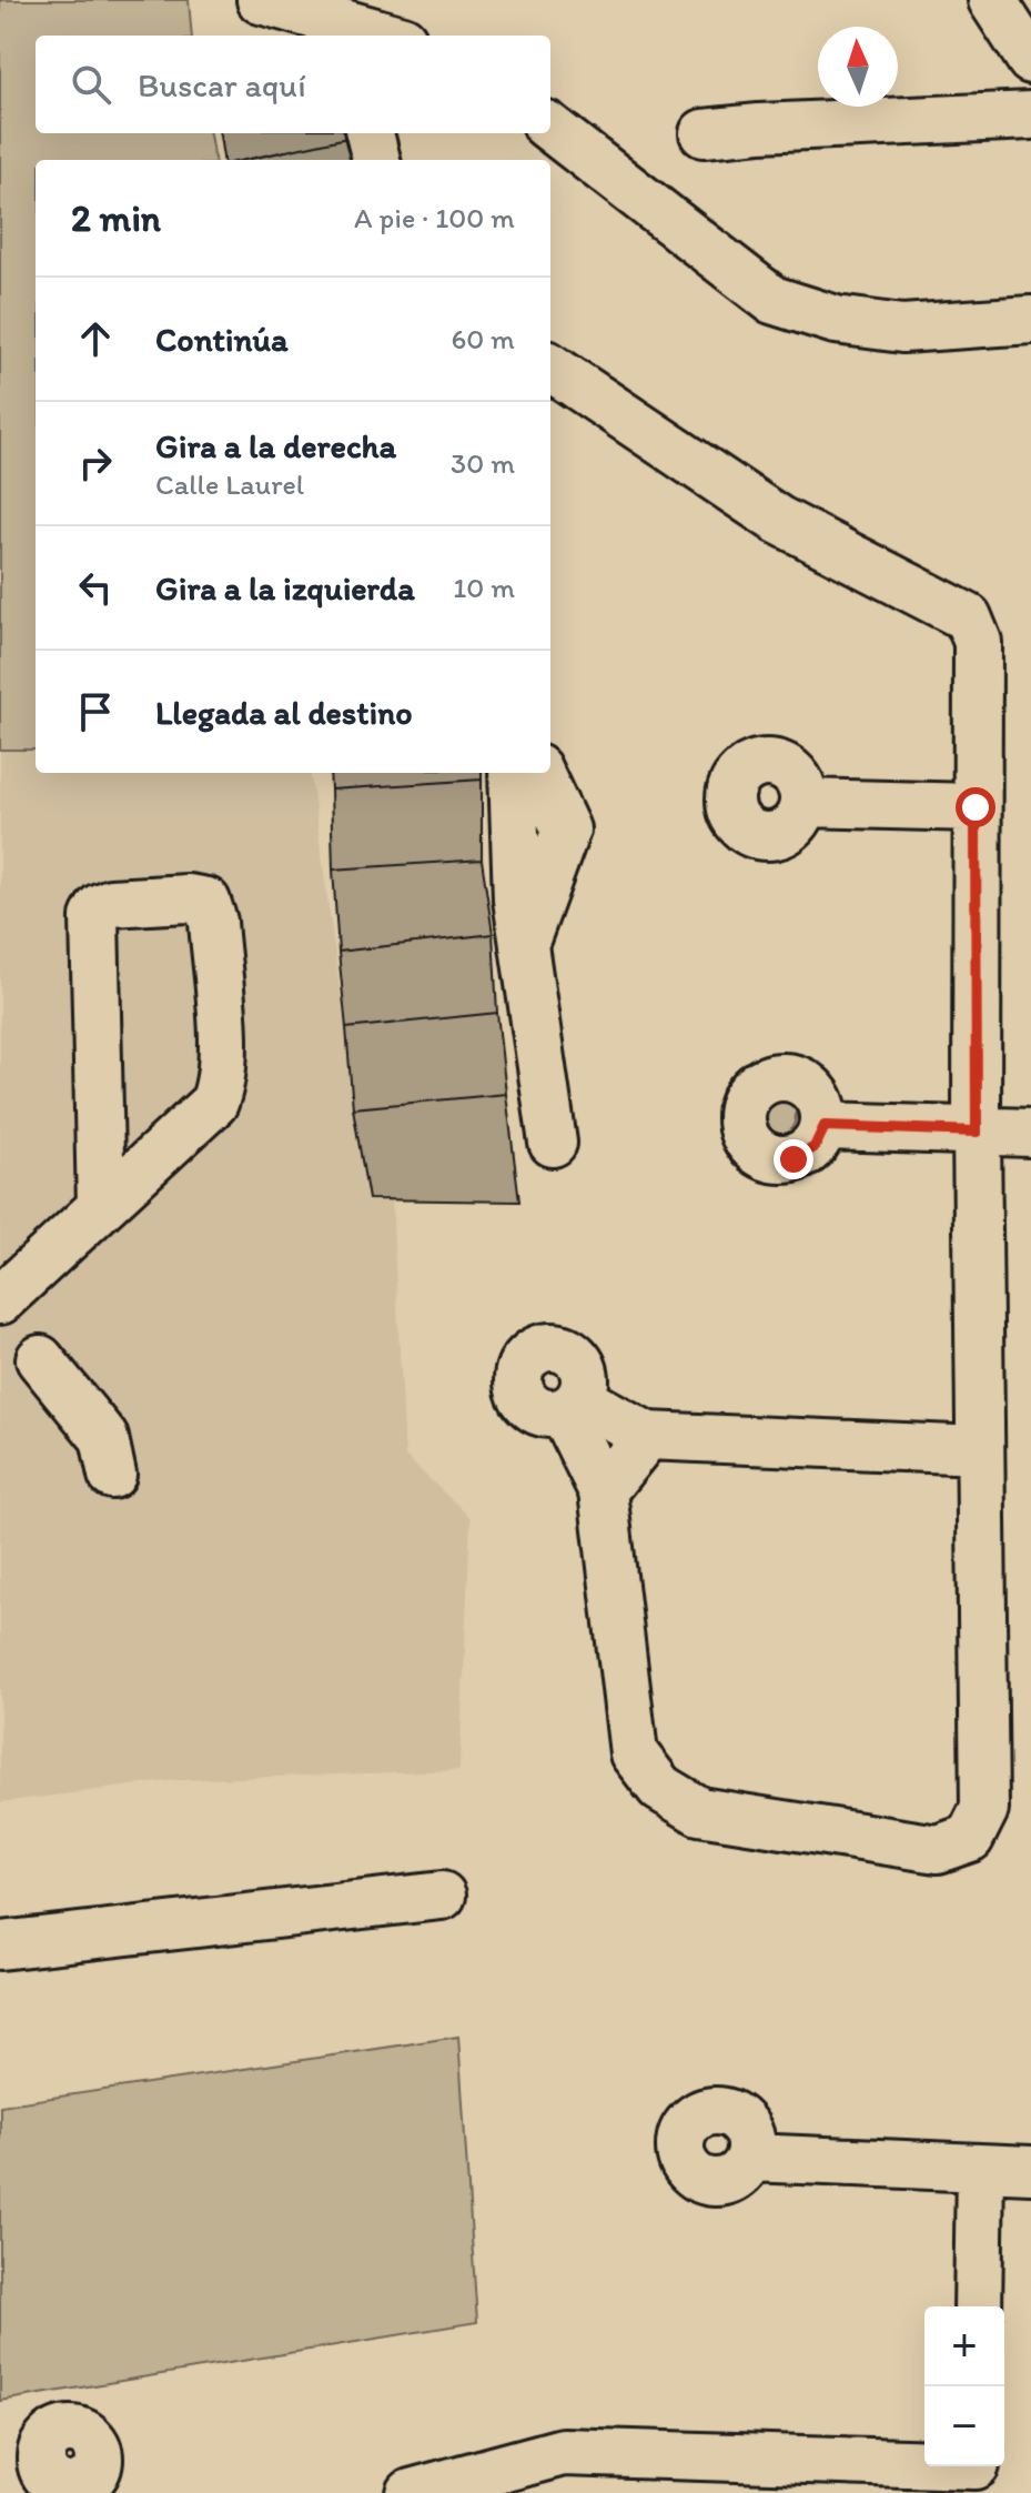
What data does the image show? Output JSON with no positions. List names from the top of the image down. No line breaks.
{"north":"top","page":{"search":"Buscar aquí","heading":["2 min","A pie · 100 m"],"list":[["Continúa","60 m"],["Gira a la derecha","Calle Laurel","30 m"],["Gira a la izquierda","10 m"],"Llegada al destino"],"map_buttons":["+","−"]}}
